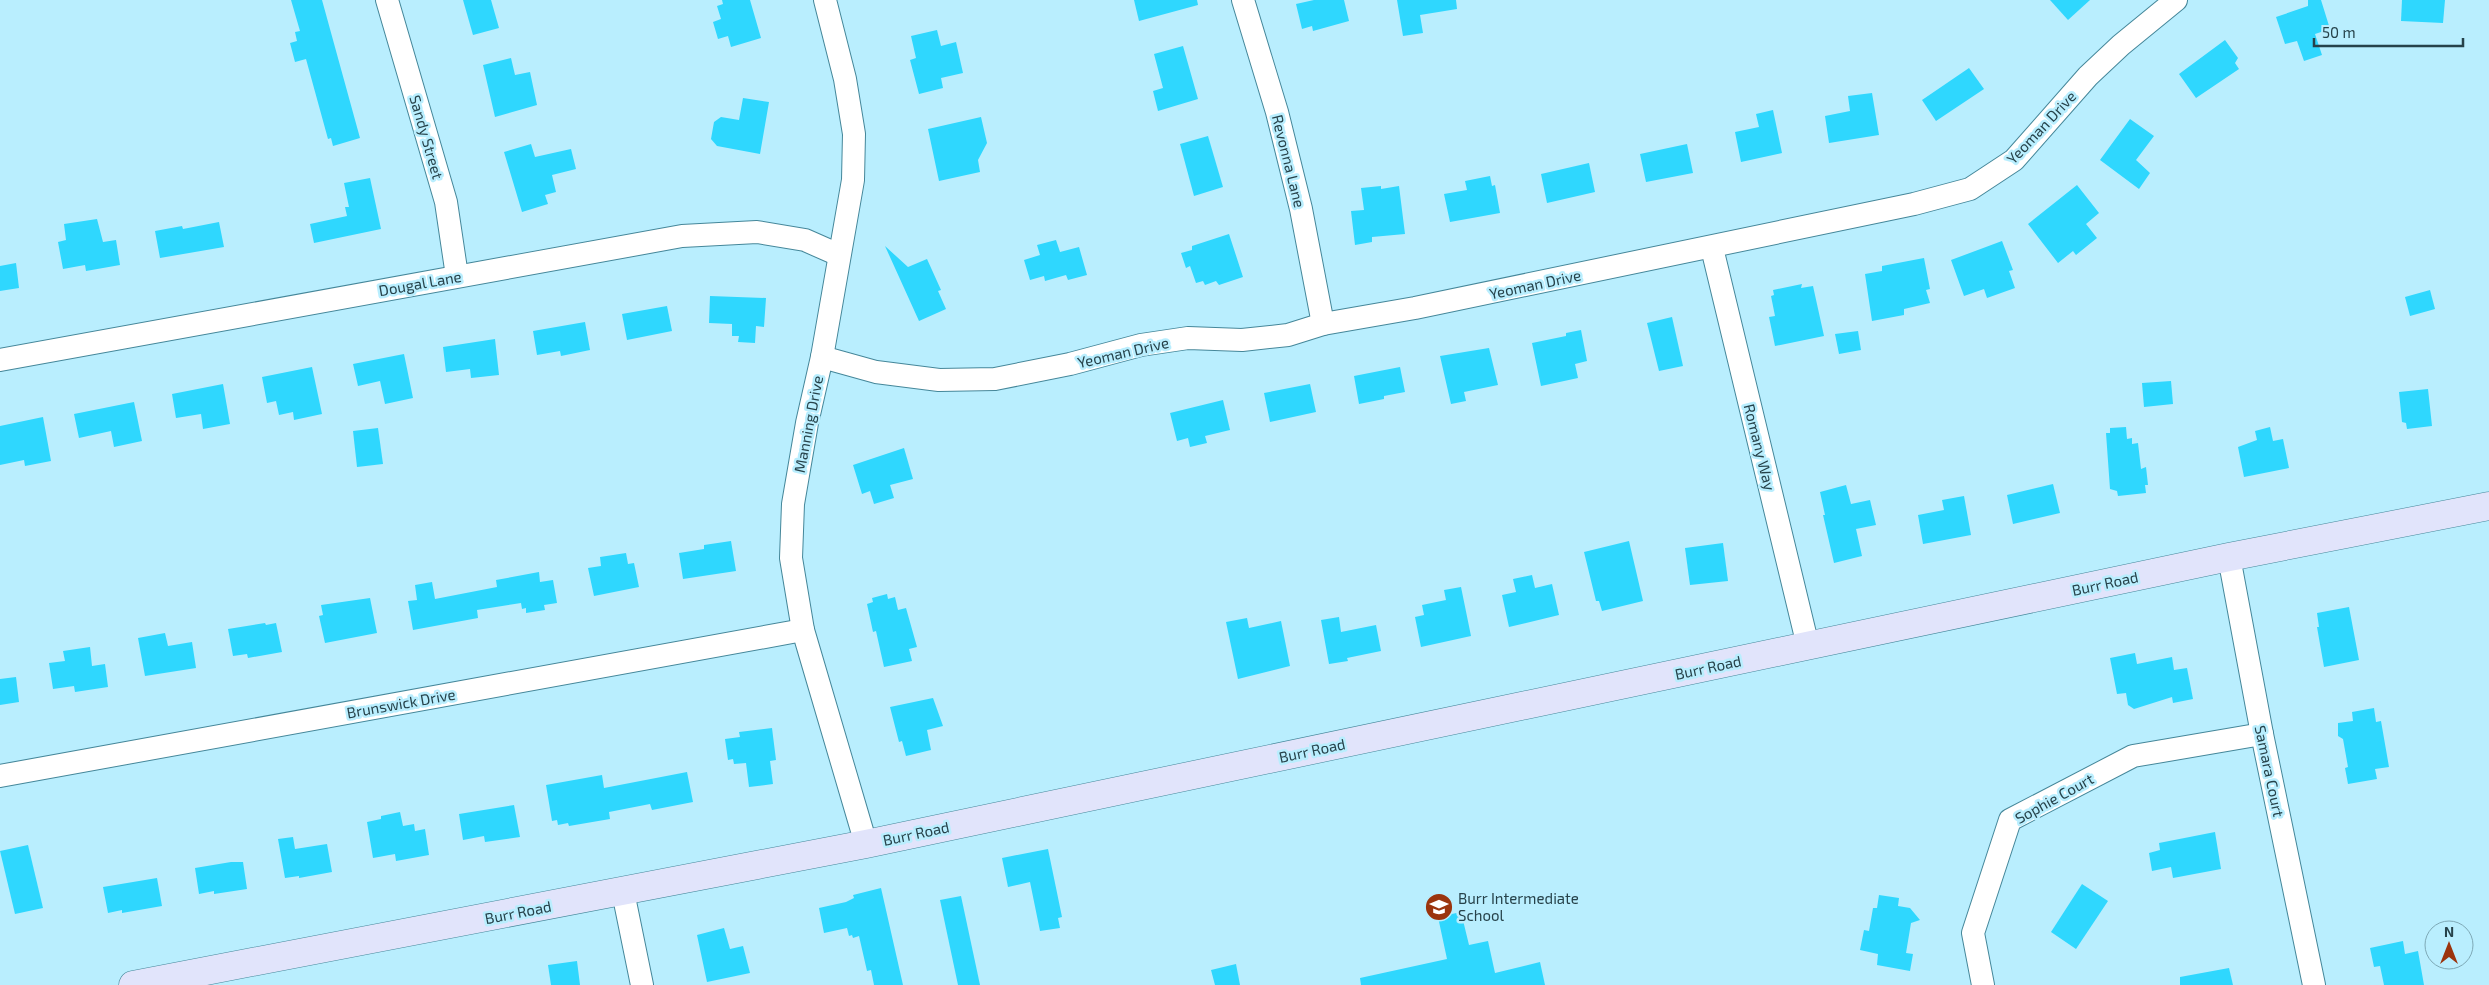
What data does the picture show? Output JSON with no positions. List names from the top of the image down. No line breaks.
{"streets":{"street":["Yeoman Drive","Sandy Street","Revonna Lane","Dougal Lane","Manning Drive","Romany Way","Burr Road","Brunswick Drive","Samara Court","Sophie Court"]},"crossings":[["Yeoman Drive","Revonna Lane"],["Yeoman Drive","Manning Drive"],["Yeoman Drive","Romany Way"],["Sandy Street","Dougal Lane"],["Dougal Lane","Manning Drive"],["Manning Drive","Burr Road"],["Manning Drive","Brunswick Drive"],["Romany Way","Burr Road"],["Burr Road","Samara Court"],["Samara Court","Sophie Court"]],"places":{"school or university":["Burr Intermediate School"]},"scale_bar":"50 m","north":"top"}
